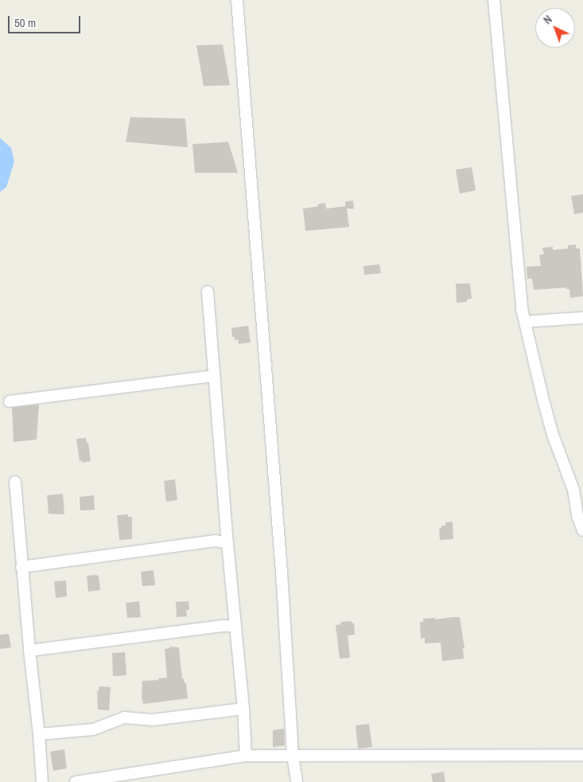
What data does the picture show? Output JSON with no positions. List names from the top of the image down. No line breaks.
{"scale_bar":"50 m","north":"top left"}
